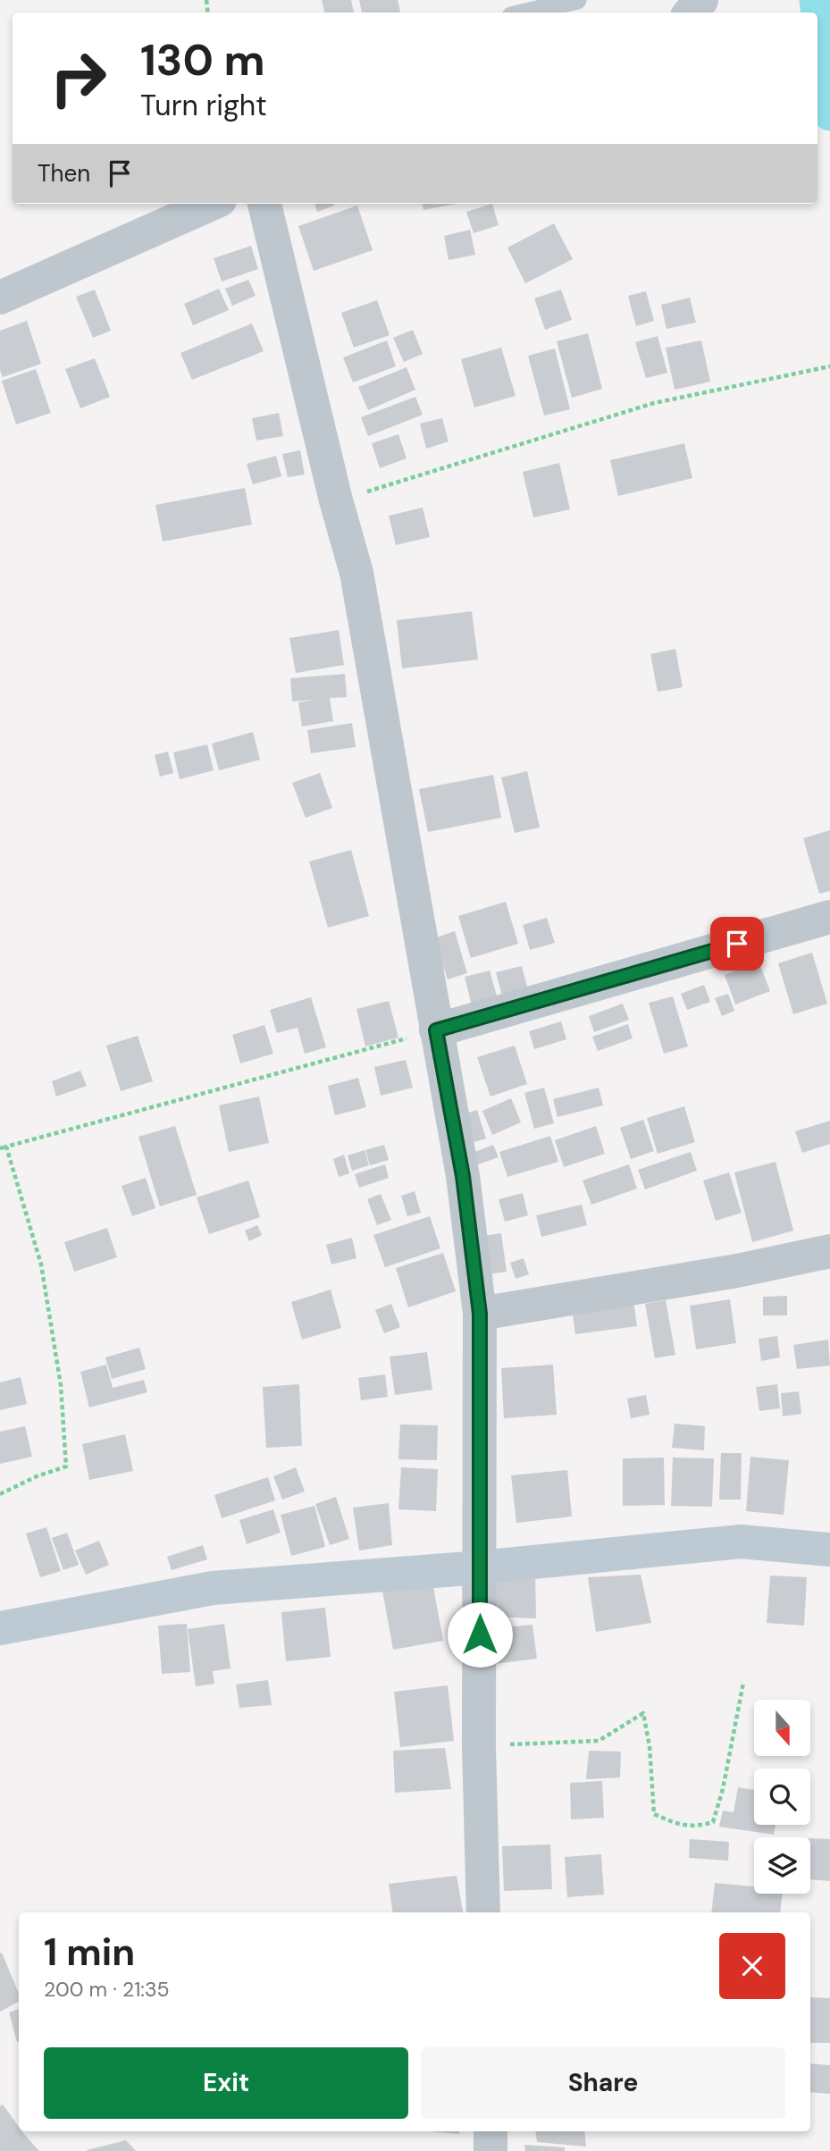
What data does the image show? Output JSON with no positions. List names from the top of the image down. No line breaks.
{"north":"bottom","page":{"turn":["130 m","Turn right"],"then":"Then","heading":["1 min","200 m · 21:35"],"buttons":["Exit","Share"]}}
